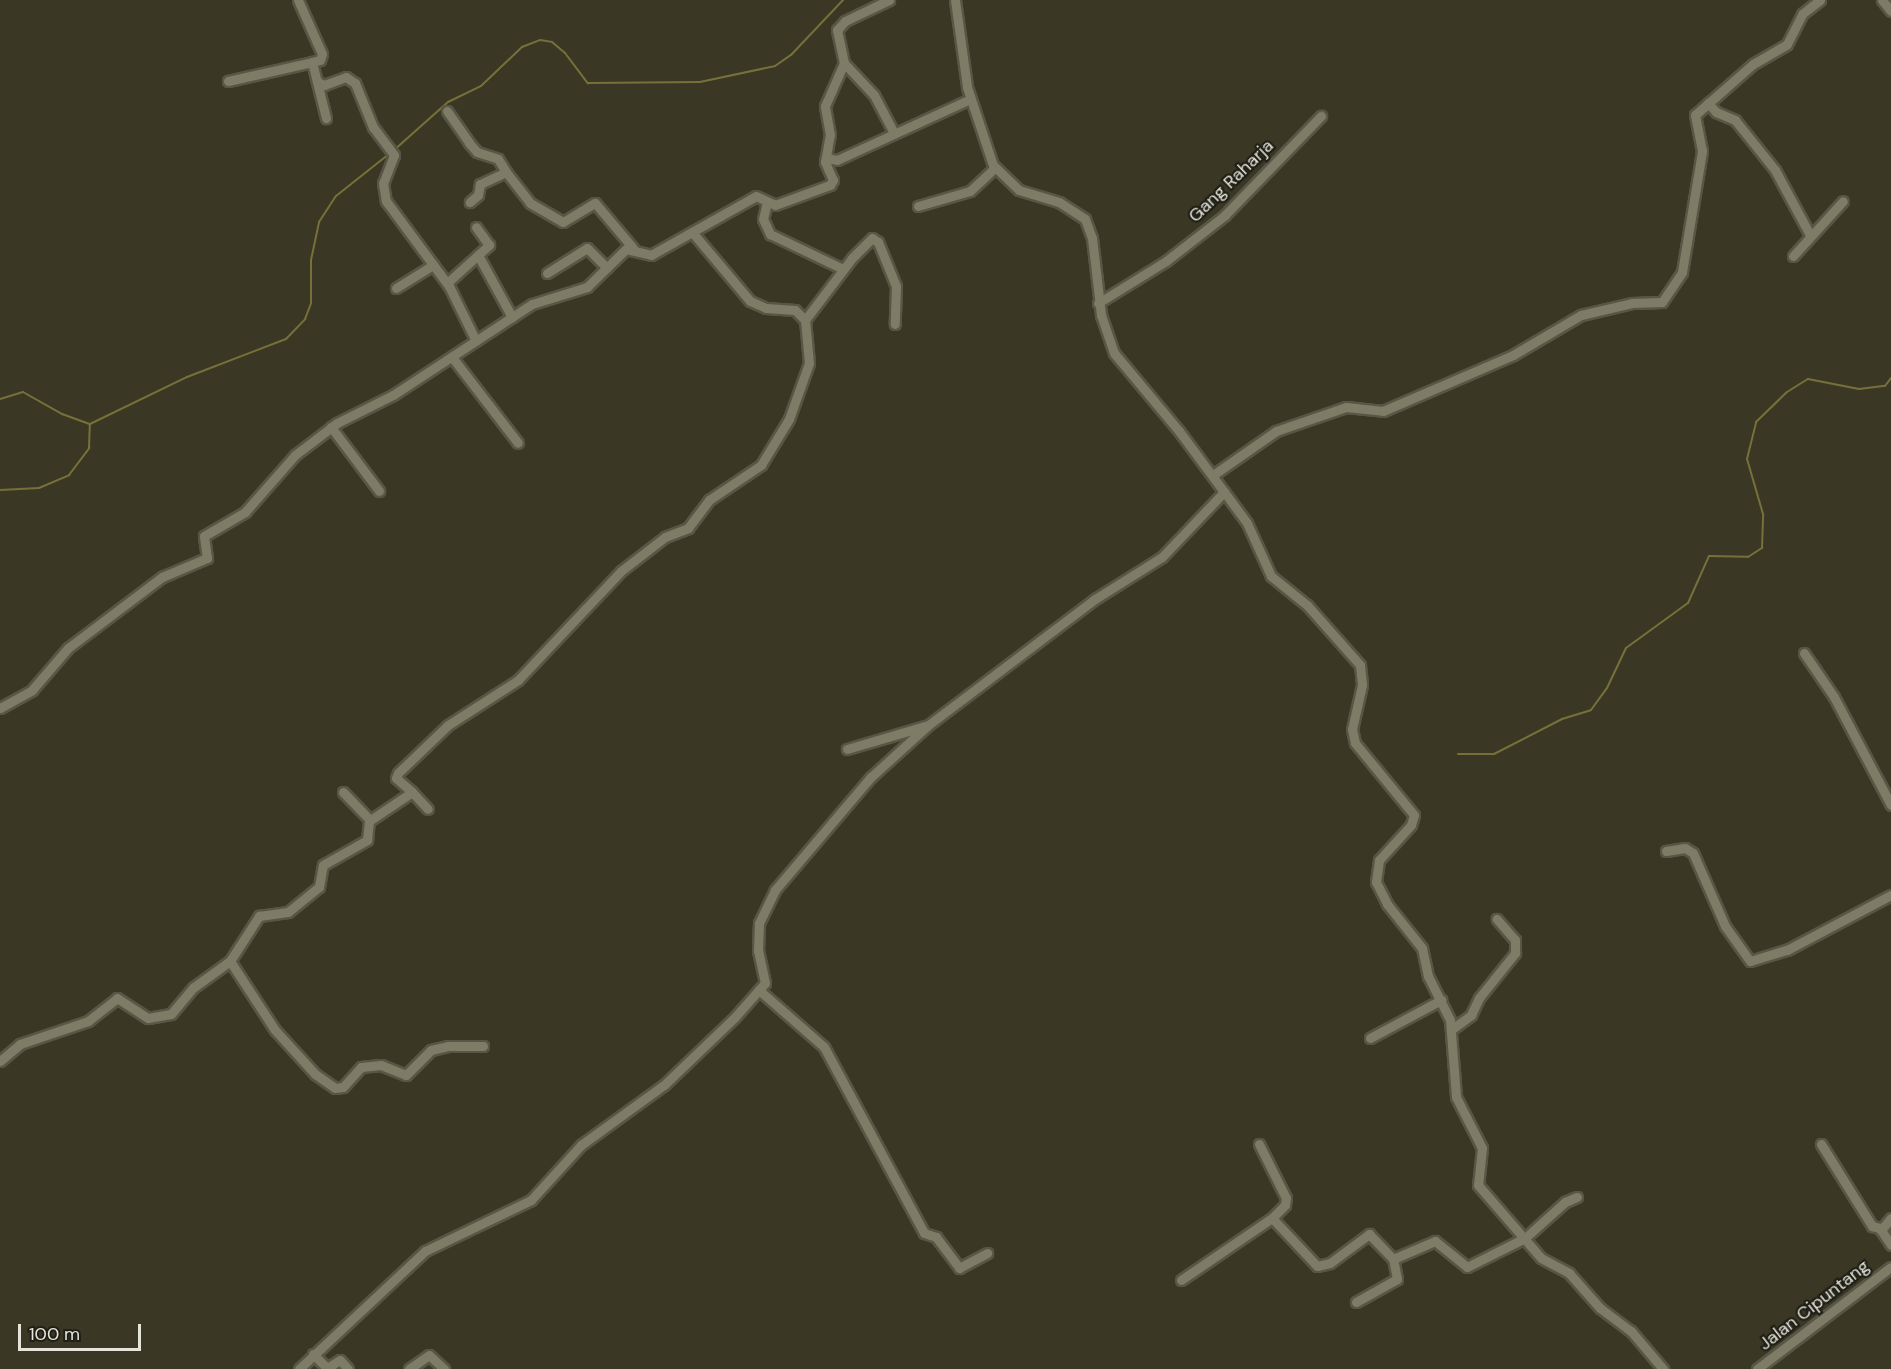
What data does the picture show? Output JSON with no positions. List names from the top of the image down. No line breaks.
{"streets":{"street":["Gang Raharja","Jalan Cipuntang"]},"scale_bar":"100 m"}
